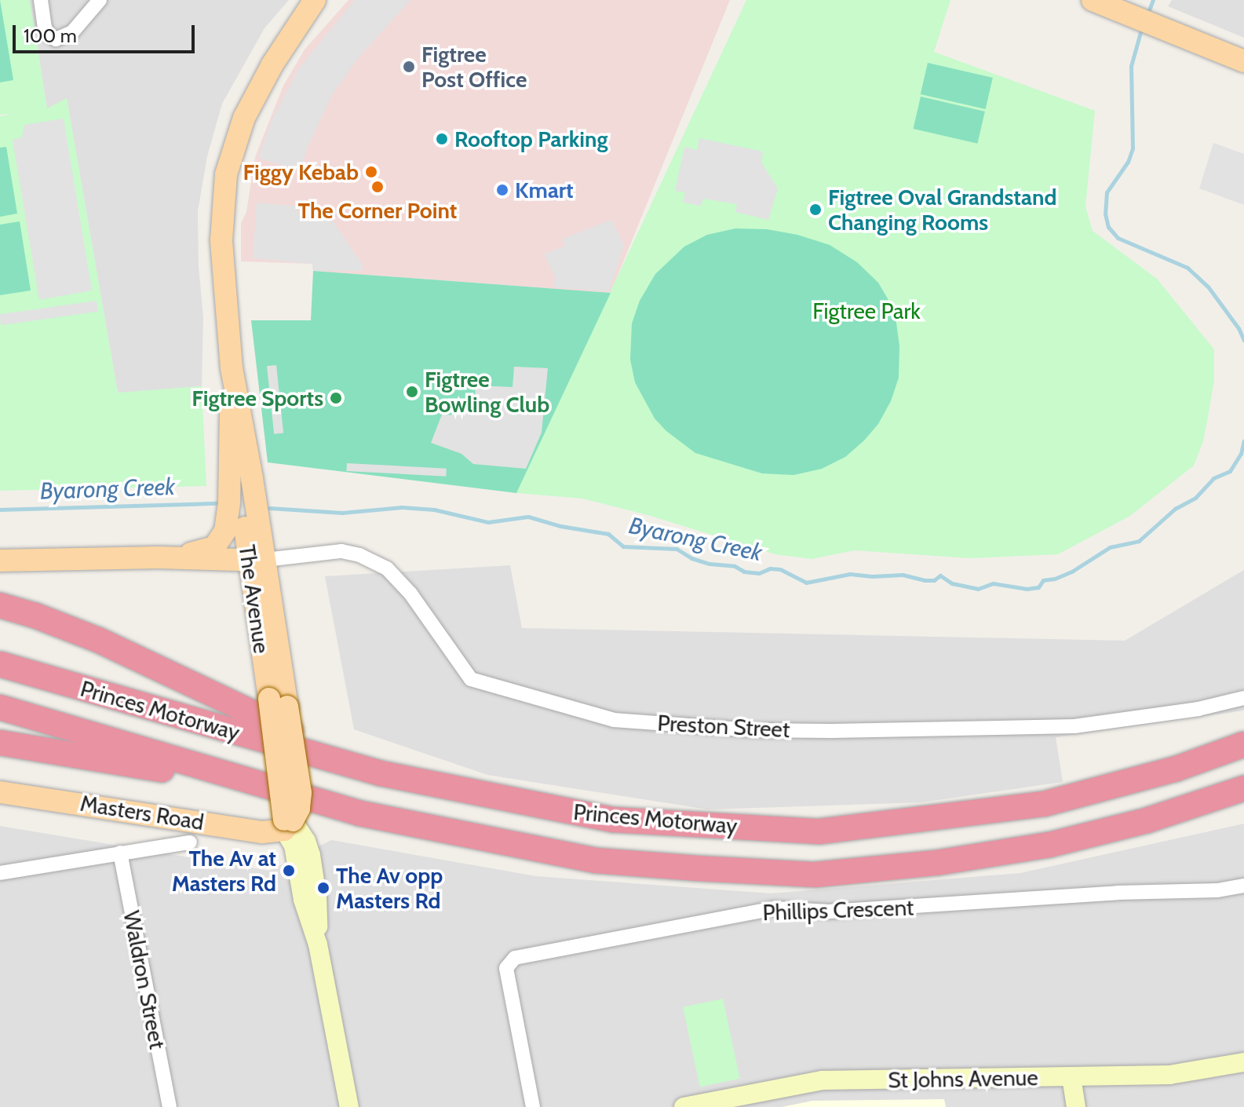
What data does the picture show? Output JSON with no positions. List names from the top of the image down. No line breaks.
{"streets":{"highway":["Princes Motorway"],"main road":["The Avenue","Masters Road"],"street":["Preston Street","Phillips Crescent","Waldron Street","St Johns Avenue"]},"crossings":[["The Avenue","Preston Street"],["The Avenue","Masters Road"]],"water":["Byarong Creek"],"parks":["Figtree Park"],"places":["Figtree Post Office","Rooftop Parking","Figgy Kebab","The Corner Point","Kmart","Figtree Oval Grandstand Changing Rooms","Figtree Bowling Club","Figtree Sports","The Av at Masters Rd","The Av opp Masters Rd"],"scale_bar":"100 m"}
